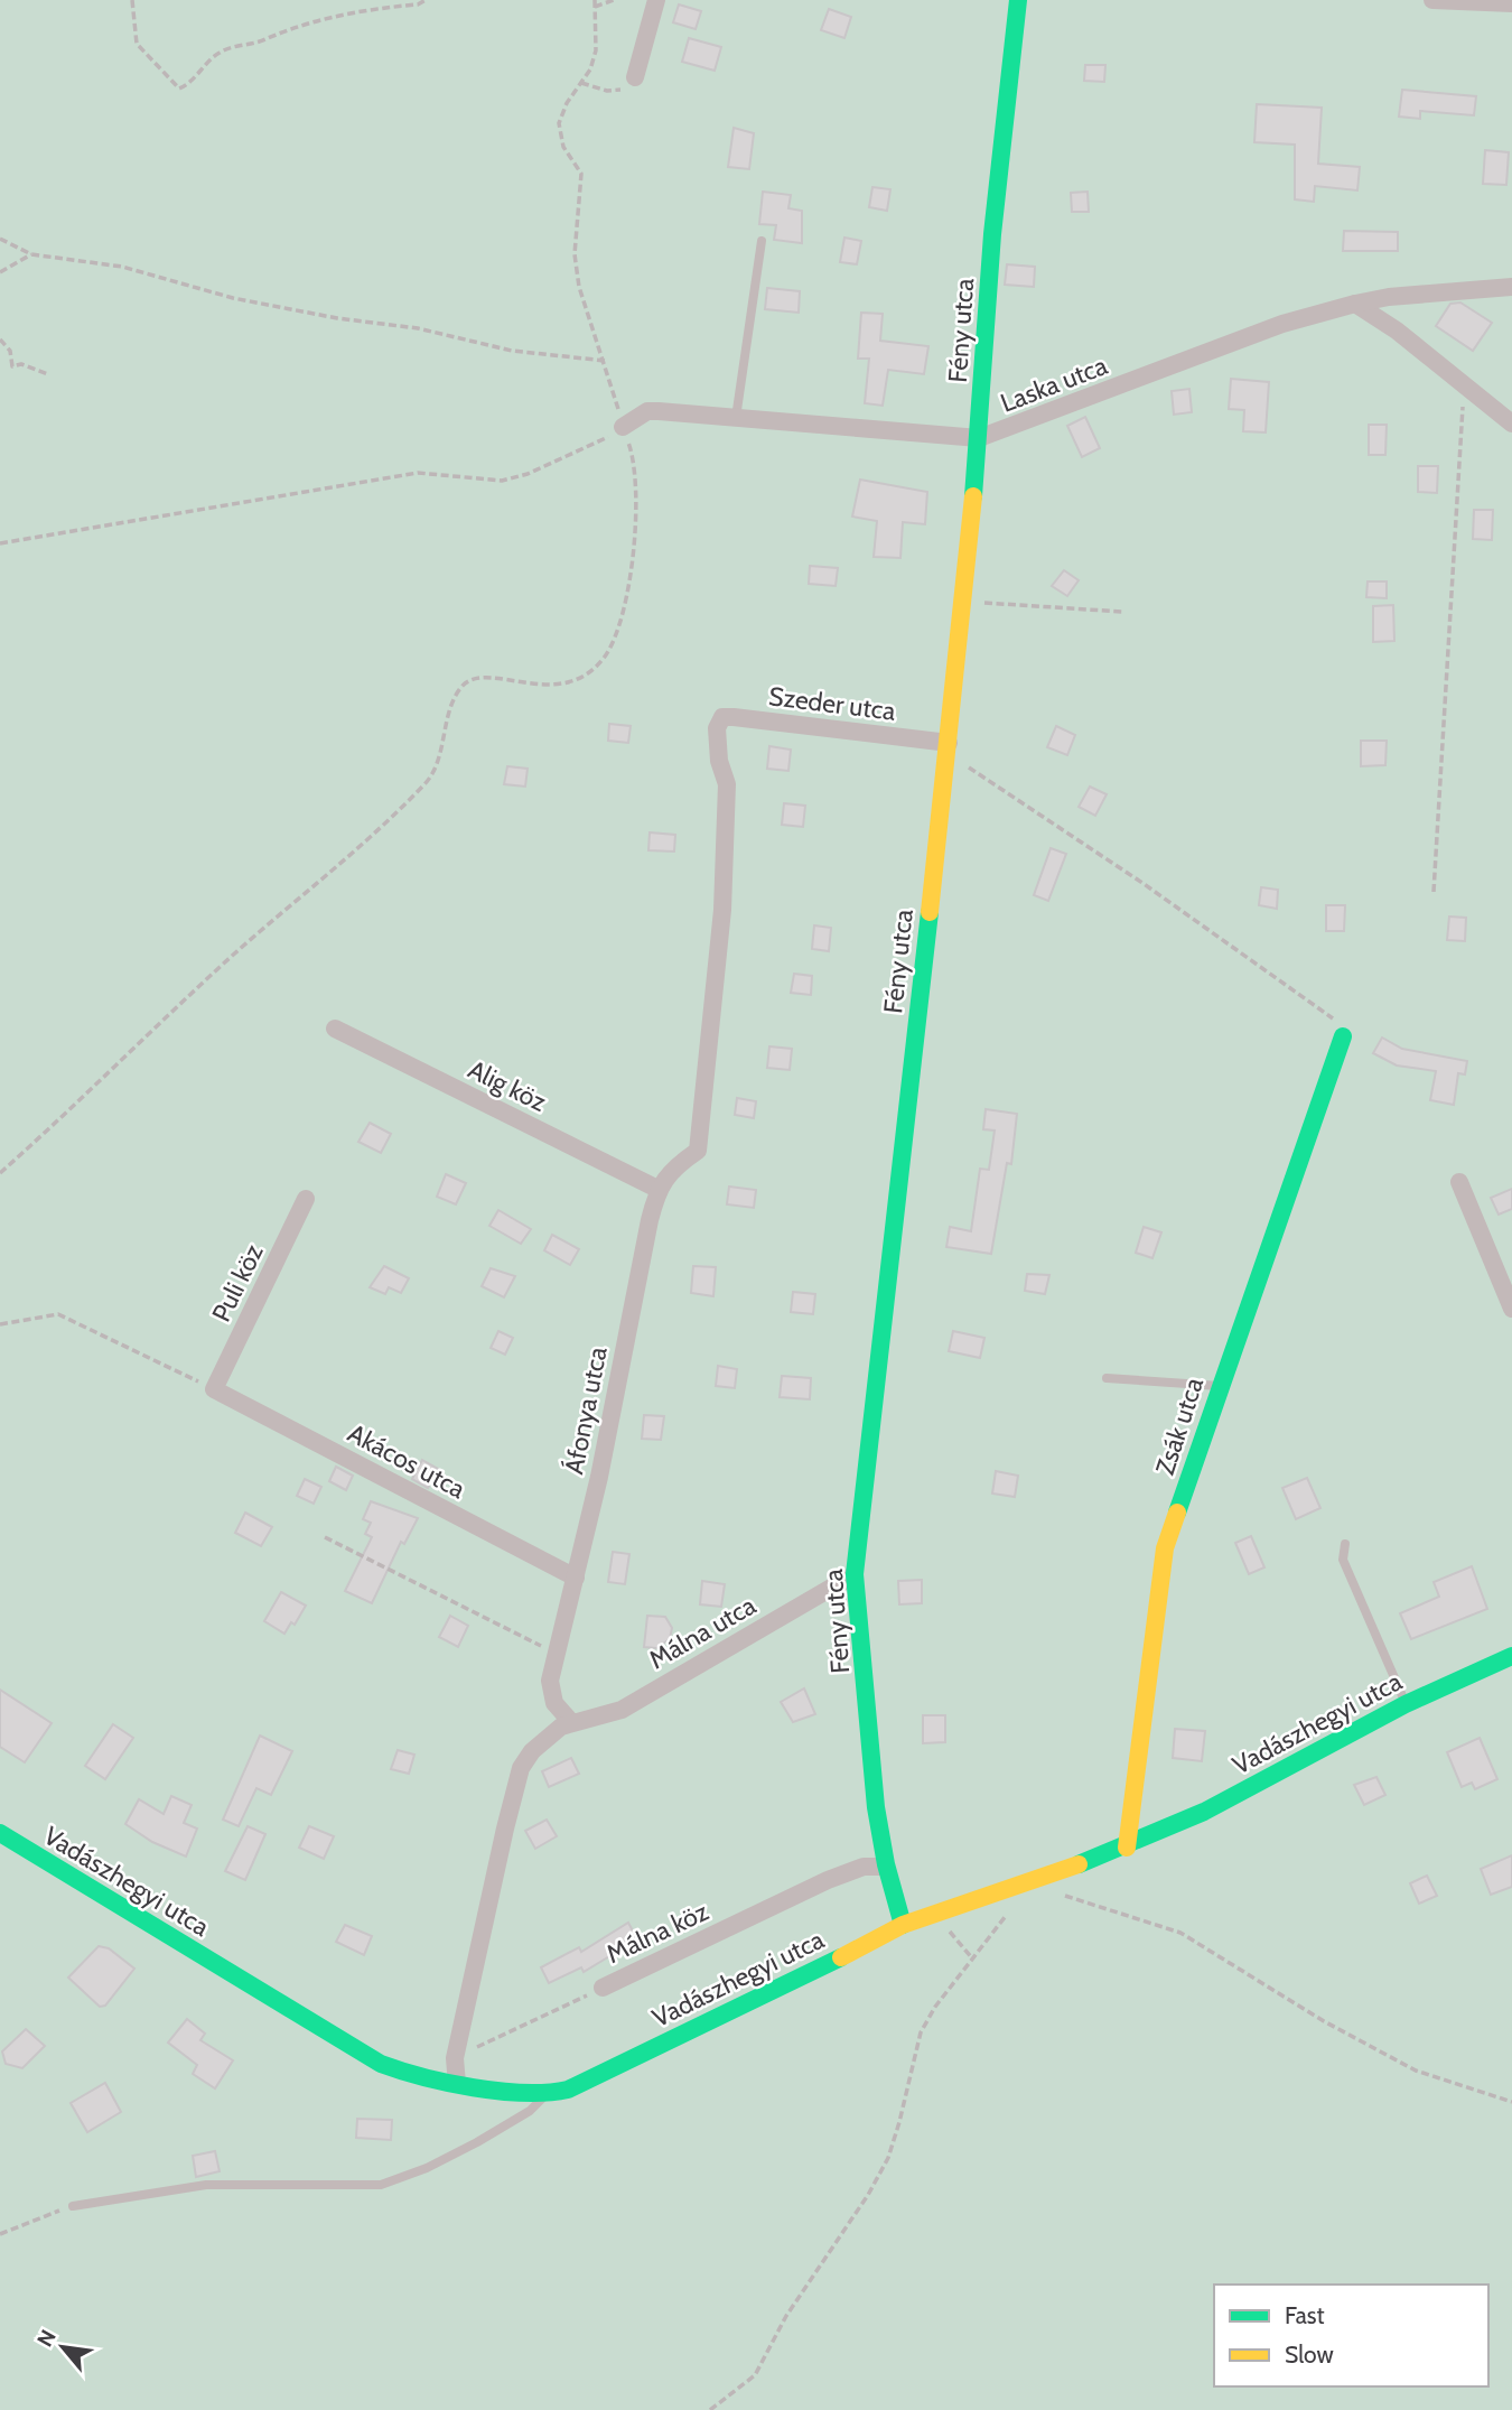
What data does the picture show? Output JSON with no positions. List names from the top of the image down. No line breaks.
{"streets":{"street":["Fény utca","Laska utca","Szeder utca","Alig köz","Puli köz","Áfonya utca","Zsák utca","Akácos utca","Málna utca","Vadászhegyi utca","Málna köz"]},"crossings":[["Fény utca","Laska utca"],["Fény utca","Szeder utca"],["Fény utca","Málna utca"],["Fény utca","Vadászhegyi utca"],["Fény utca","Málna köz"],["Szeder utca","Alig köz"],["Szeder utca","Áfonya utca"],["Alig köz","Áfonya utca"],["Puli köz","Akácos utca"],["Áfonya utca","Akácos utca"],["Áfonya utca","Málna utca"],["Zsák utca","Vadászhegyi utca"]],"legend":["Fast","Slow"],"north":"top left"}
